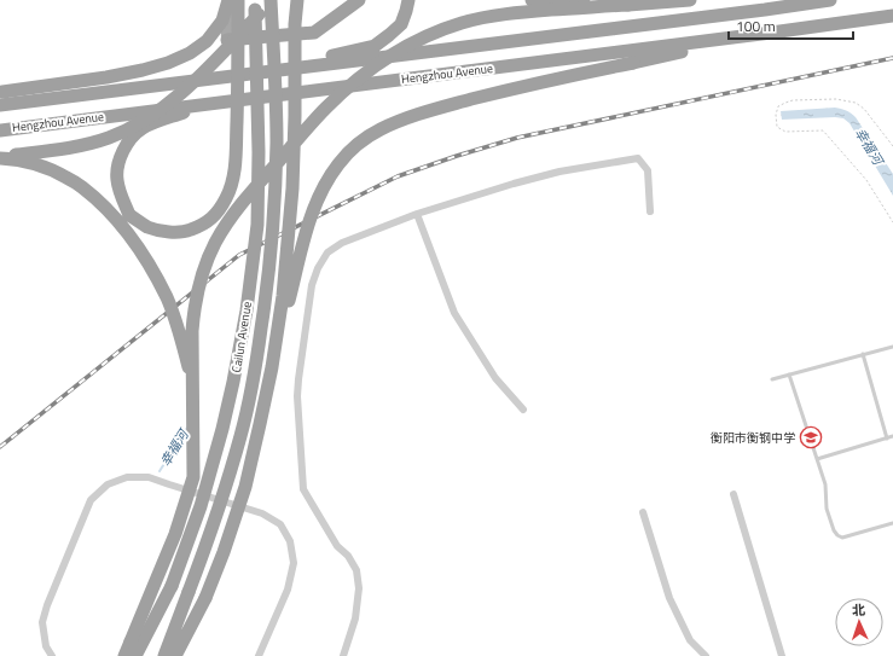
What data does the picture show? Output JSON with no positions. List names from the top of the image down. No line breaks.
{"streets":{"highway":["Hengzhou Avenue","Cailun Avenue"]},"water":["幸福河"],"places":{"school or university":["衡阳市衡钢中学"]},"scale_bar":"100 m","north":"top"}
